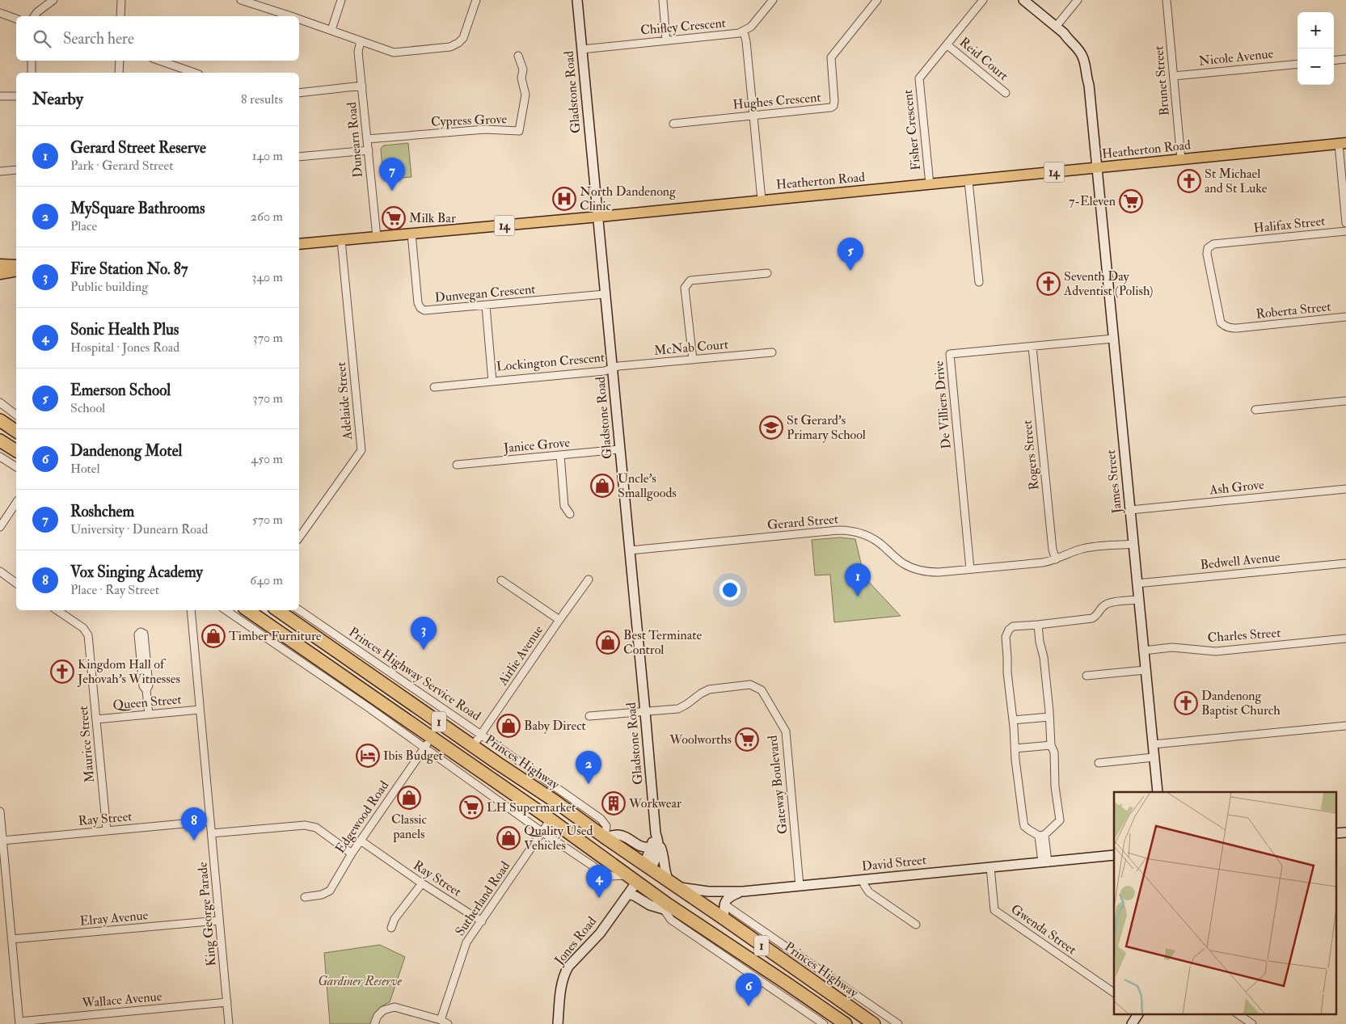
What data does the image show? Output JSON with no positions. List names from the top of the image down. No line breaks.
{"streets":{"highway":["1","Princes Highway"],"main road":["Gladstone Road","Heatherton Road","14","James Street","David Street","Jones Road"],"street":["Chifley Crescent","Nicole Avenue","Reid Court","Brunet Street","Hughes Crescent","Cypress Grove","Fisher Crescent","Dunearn Road","Halifax Street","Dunvegan Crescent","Roberta Street","McNab Court","Lockington Crescent","Adelaide Street","De Villiers Drive","Janice Grove","Rogers Street","Ash Grove","Gerard Street","Bedwell Avenue","Charles Street","Airlie Avenue","Princes Highway Service Road","Queen Street","Maurice Street","Gateway Boulevard","Edgewood Road","Ray Street","Sutherland Road","King George Parade","Elray Avenue","Gwenda Street","Wallace Avenue"]},"crossings":[["Chifley Crescent","Gladstone Road"],["Nicole Avenue","Brunet Street"],["Reid Court","Fisher Crescent"],["Brunet Street","Heatherton Road"],["Gladstone Road","Heatherton Road"],["Gladstone Road","Dunvegan Crescent"],["Gladstone Road","McNab Court"],["Gladstone Road","Lockington Crescent"],["Gladstone Road","Janice Grove"],["Gladstone Road","Gerard Street"],["Gladstone Road","Princes Highway"],["Gladstone Road","Gateway Boulevard"],["Cypress Grove","Dunearn Road"],["Fisher Crescent","Heatherton Road"],["Dunearn Road","Heatherton Road"],["Heatherton Road","Dunvegan Crescent"],["Heatherton Road","Adelaide Street"],["Heatherton Road","James Street"],["Halifax Street","Roberta Street"],["Dunvegan Crescent","Lockington Crescent"],["McNab Court","Lockington Crescent"],["De Villiers Drive","Rogers Street"],["De Villiers Drive","James Street"],["De Villiers Drive","Gerard Street"],["Rogers Street","Gerard Street"],["James Street","Ash Grove"],["James Street","Gerard Street"],["James Street","Bedwell Avenue"],["James Street","Charles Street"],["Airlie Avenue","Princes Highway Service Road"],["Airlie Avenue","Princes Highway"],["Princes Highway Service Road","Princes Highway"],["Queen Street","Maurice Street"],["Queen Street","King George Parade"],["1","Edgewood Road"],["1","Sutherland Road"],["1","Jones Road"],["Maurice Street","Ray Street"],["Princes Highway","David Street"],["Gateway Boulevard","David Street"],["Edgewood Road","Ray Street"],["Ray Street","Sutherland Road"],["Ray Street","King George Parade"],["David Street","Gwenda Street"],["King George Parade","Elray Avenue"],["King George Parade","Wallace Avenue"]],"parks":["Gardiner Reserve"],"places":{"church":["St Michael and St Luke","Seventh Day Adventist (Polish)","Kingdom Hall of Jehovah's Witnesses","Dandenong Baptist Church"],"hospital":["North Dandenong Clinic"],"supermarket":["7-Eleven","Milk Bar","Woolworths","LH Supermarket"],"school or university":["St Gerard's Primary School"],"shop":["Uncle's Smallgoods","Timber Furniture","Best Terminate Control","Baby Direct","Classic panels","Quality Used Vehicles"],"hotel":["Ibis Budget"],"building":["Workwear"]},"page":{"map_buttons":["+","−"],"search":"Search here","heading":["Nearby","8 results"],"list":[{"mark":"1","name":"Gerard Street Reserve","note":"Park · Gerard Street","value":"140 m"},{"mark":"2","name":"MySquare Bathrooms","note":"Place","value":"260 m"},{"mark":"3","name":"Fire Station No. 87","note":"Public building","value":"340 m"},{"mark":"4","name":"Sonic Health Plus","note":"Hospital · Jones Road","value":"370 m"},{"mark":"5","name":"Emerson School","note":"School","value":"370 m"},{"mark":"6","name":"Dandenong Motel","note":"Hotel","value":"450 m"},{"mark":"7","name":"Roshchem","note":"University · Dunearn Road","value":"570 m"},{"mark":"8","name":"Vox Singing Academy","note":"Place · Ray Street","value":"640 m"}],"pins":["7","5","1","3","2","8","4","6"]}}
